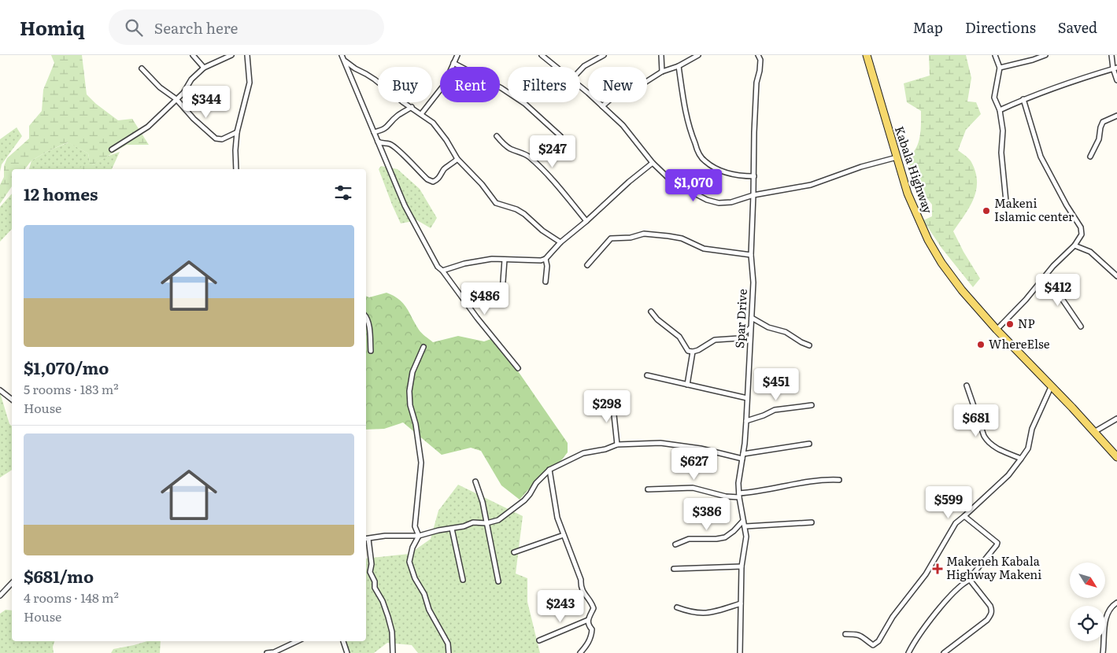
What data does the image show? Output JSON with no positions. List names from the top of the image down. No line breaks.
{"streets":{"main road":["Kabala Highway"],"street":["Spar Drive"]},"places":{"other":["Makeni Islamic center","NP","WhereElse"],"health":["Makeneh Kabala Highway Makeni"]},"north":"bottom right","page":{"header":"Homiq","search":"Search here","nav":["Map","Directions","Saved"],"chip":["Buy","Rent","Filters","New"],"price":["$344","$247","$1,070","$412","$486","$451","$298","$681","$627","$599","$386","$243"],"heading":"12 homes","list":[{"name":"$1,070/mo","note":"5 rooms · 183 m² · House"},{"name":"$681/mo","note":"4 rooms · 148 m² · House"}]}}
